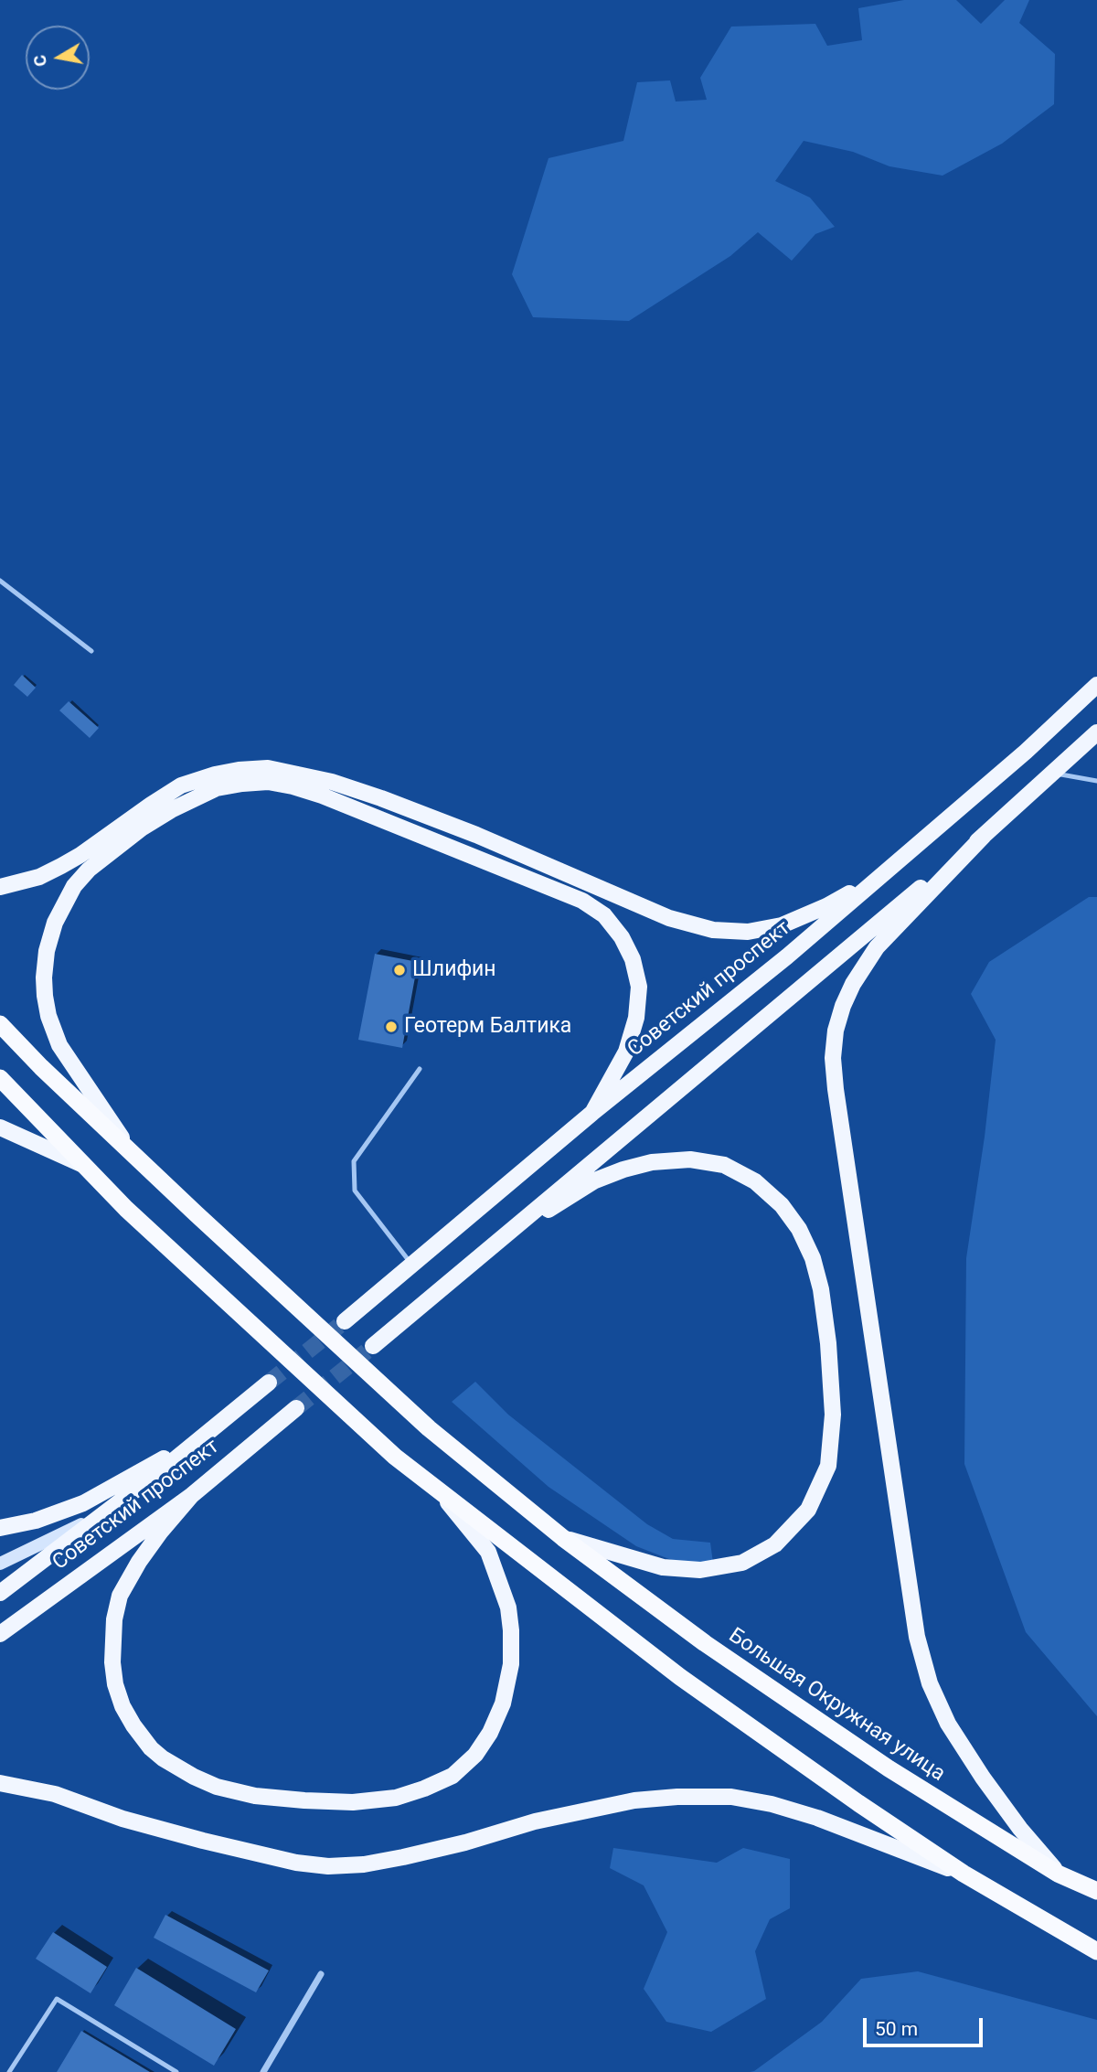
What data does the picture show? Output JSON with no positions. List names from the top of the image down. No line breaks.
{"streets":{"highway":["Большая Окружная улица"],"main road":["Советский проспект"]},"places":["Шлифин","Геотерм Балтика"],"scale_bar":"50 m","north":"left"}
